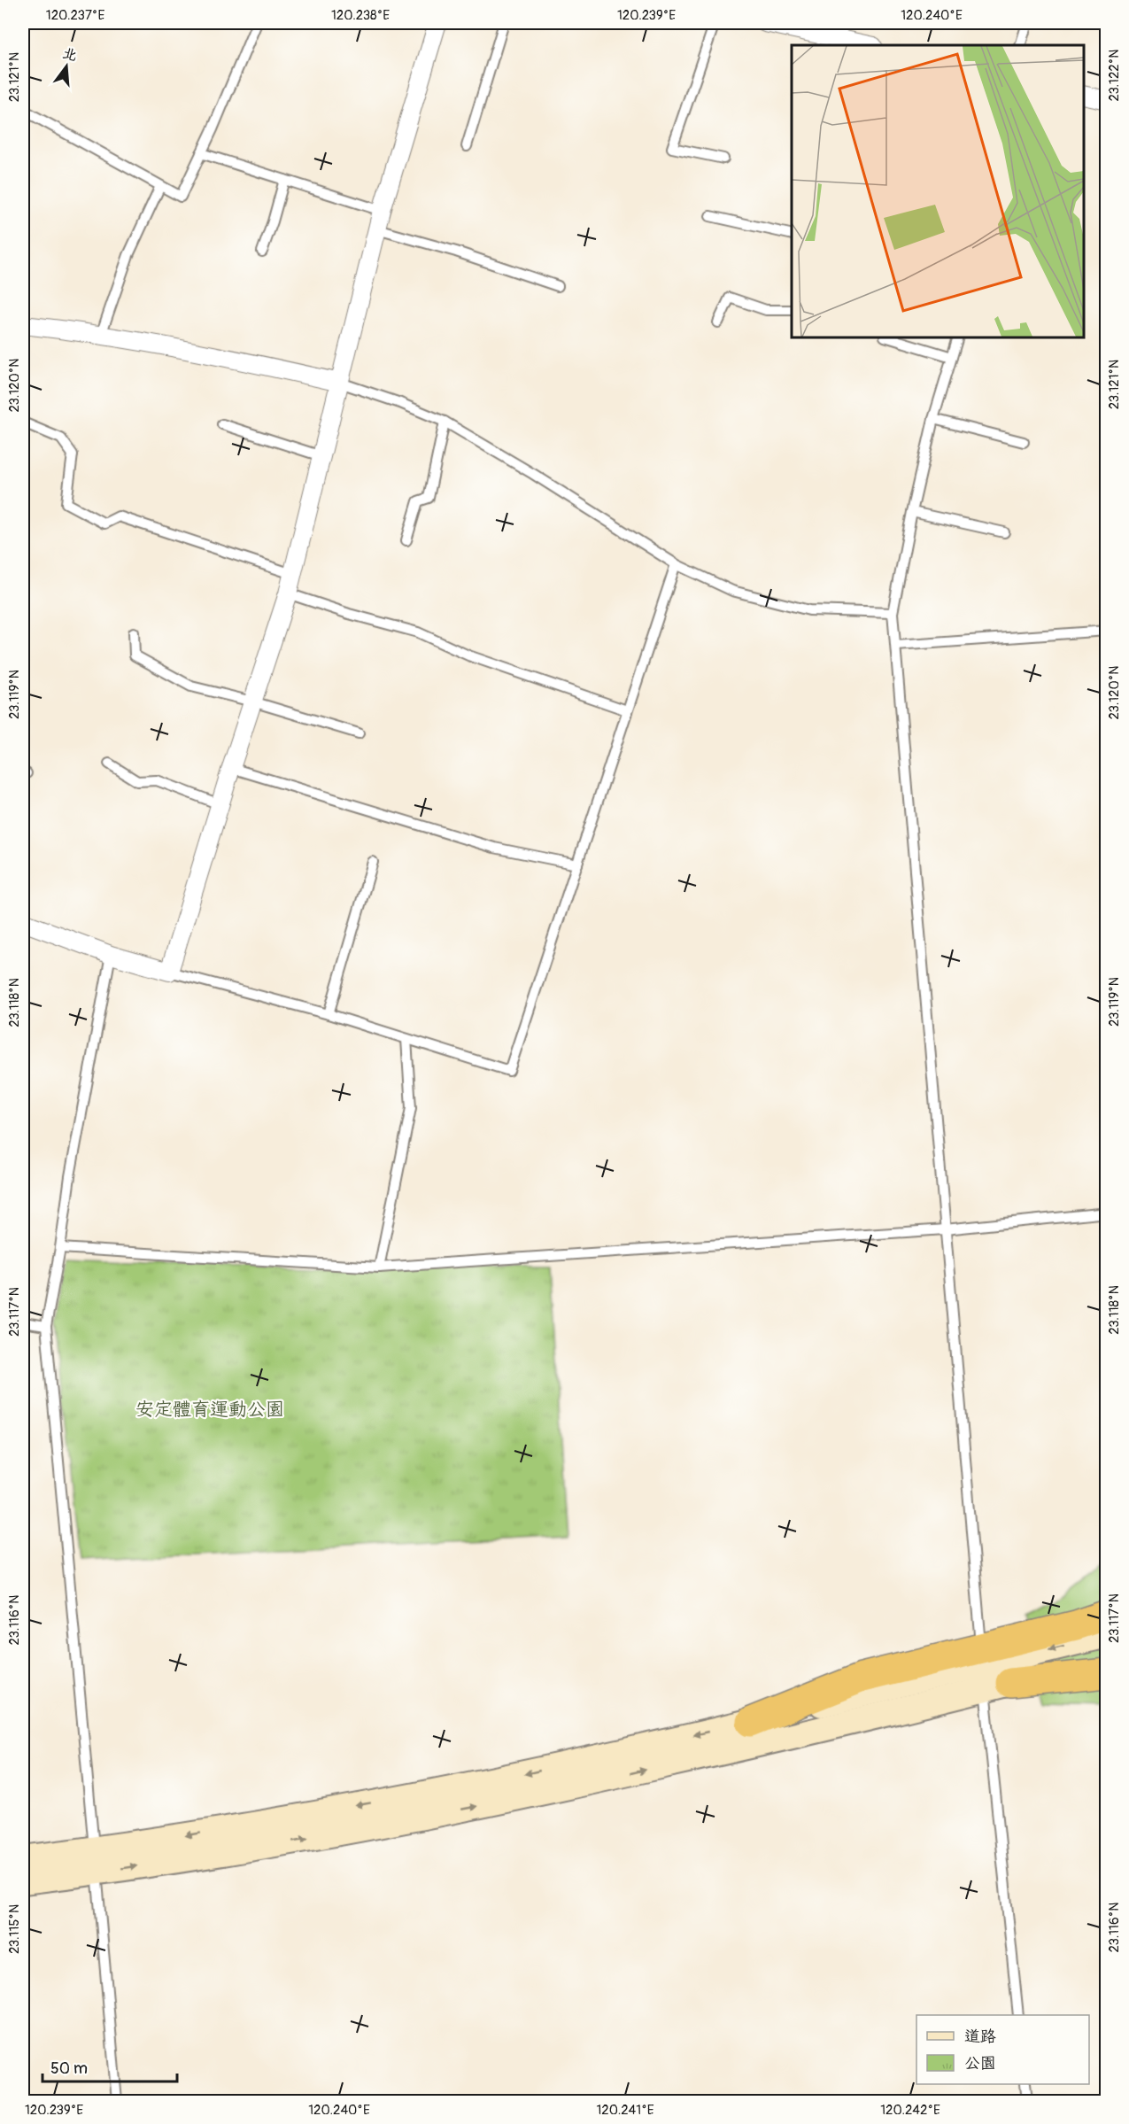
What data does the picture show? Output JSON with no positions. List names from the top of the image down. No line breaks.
{"parks":["安定體育運動公園"],"legend":["道路","公園"],"scale_bar":"50 m","north":"top","coordinates":["120.237°E","120.238°E","120.239°E","120.240°E","23.122°N","23.121°N","23.120°N","23.119°N","23.118°N","23.117°N","23.116°N","23.115°N","120.241°E","120.242°E"]}
